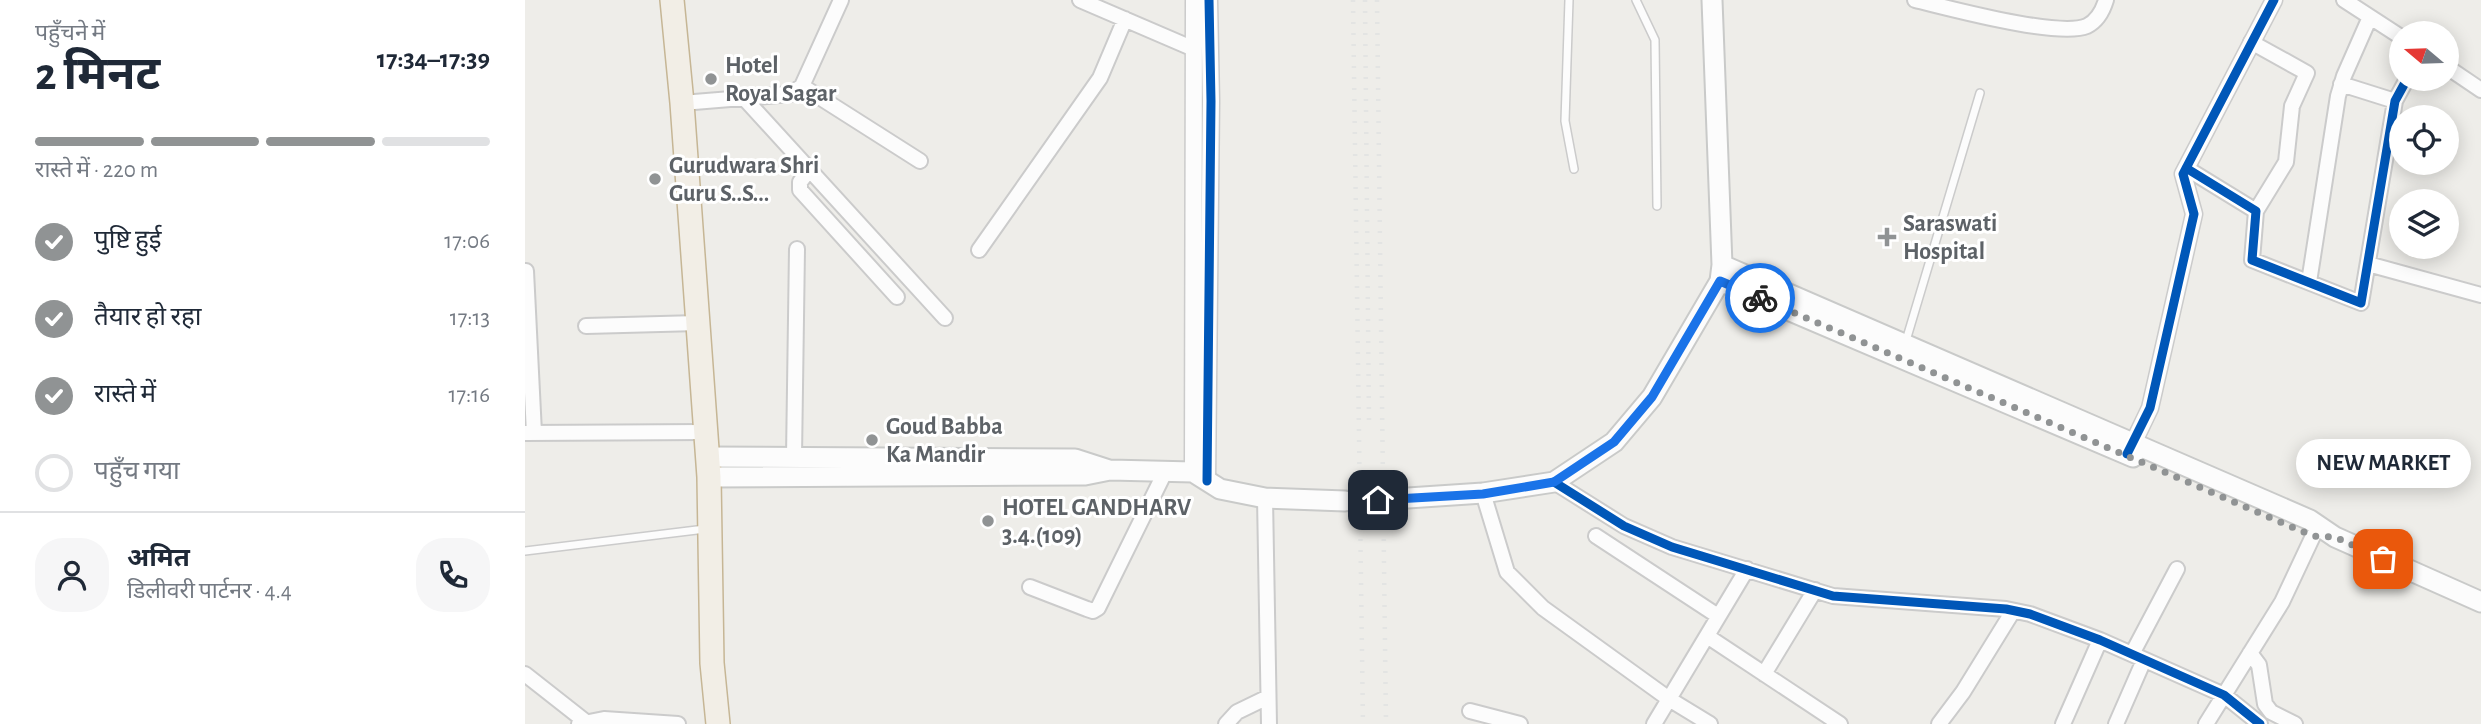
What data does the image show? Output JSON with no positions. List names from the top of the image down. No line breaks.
{"places":{"other":["Hotel Royal Sagar","Gurudwara Shri Guru S..S...","Goud Babba Ka Mandir","HOTEL GANDHARV 3.4.(109)","NEW MARKET"],"health":["Saraswati Hospital"]},"north":"left","page":{"heading":["2 मिनट","पहुँचने में","17:34–17:39"],"panel":["अमित","डिलीवरी पार्टनर · 4.4"],"bar":"रास्ते में · 220 m","list":[["पुष्टि हुई","17:06"],["तैयार हो रहा","17:13"],["रास्ते में","17:16"],"पहुँच गया"],"bubble":"NEW MARKET"}}
